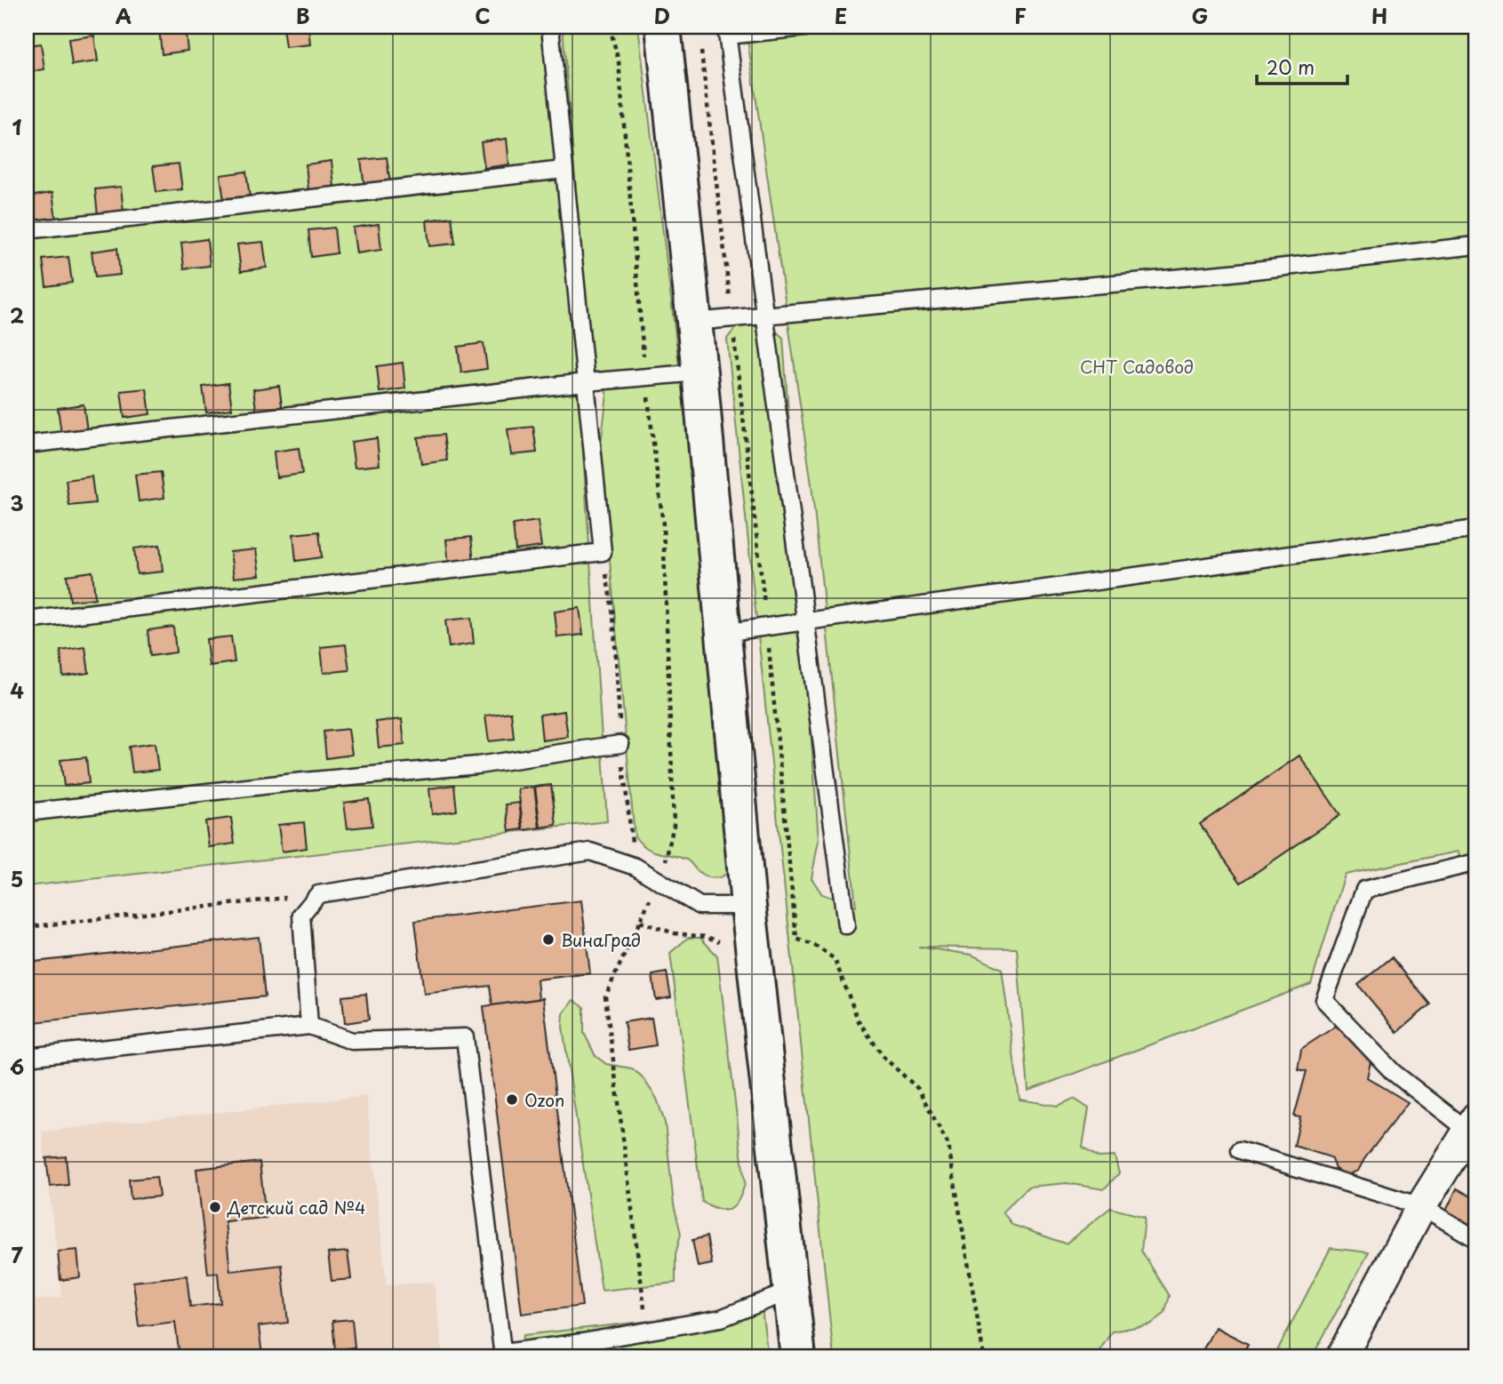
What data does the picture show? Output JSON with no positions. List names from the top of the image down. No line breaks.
{"parks":["СНТ Садовод"],"places":["ВинаГрад","Ozon","Детский сад №4"],"scale_bar":"20 m","grid":{"columns":["A","B","C","D","E","F","G","H"],"rows":["1","2","3","4","5","6","7"]}}
